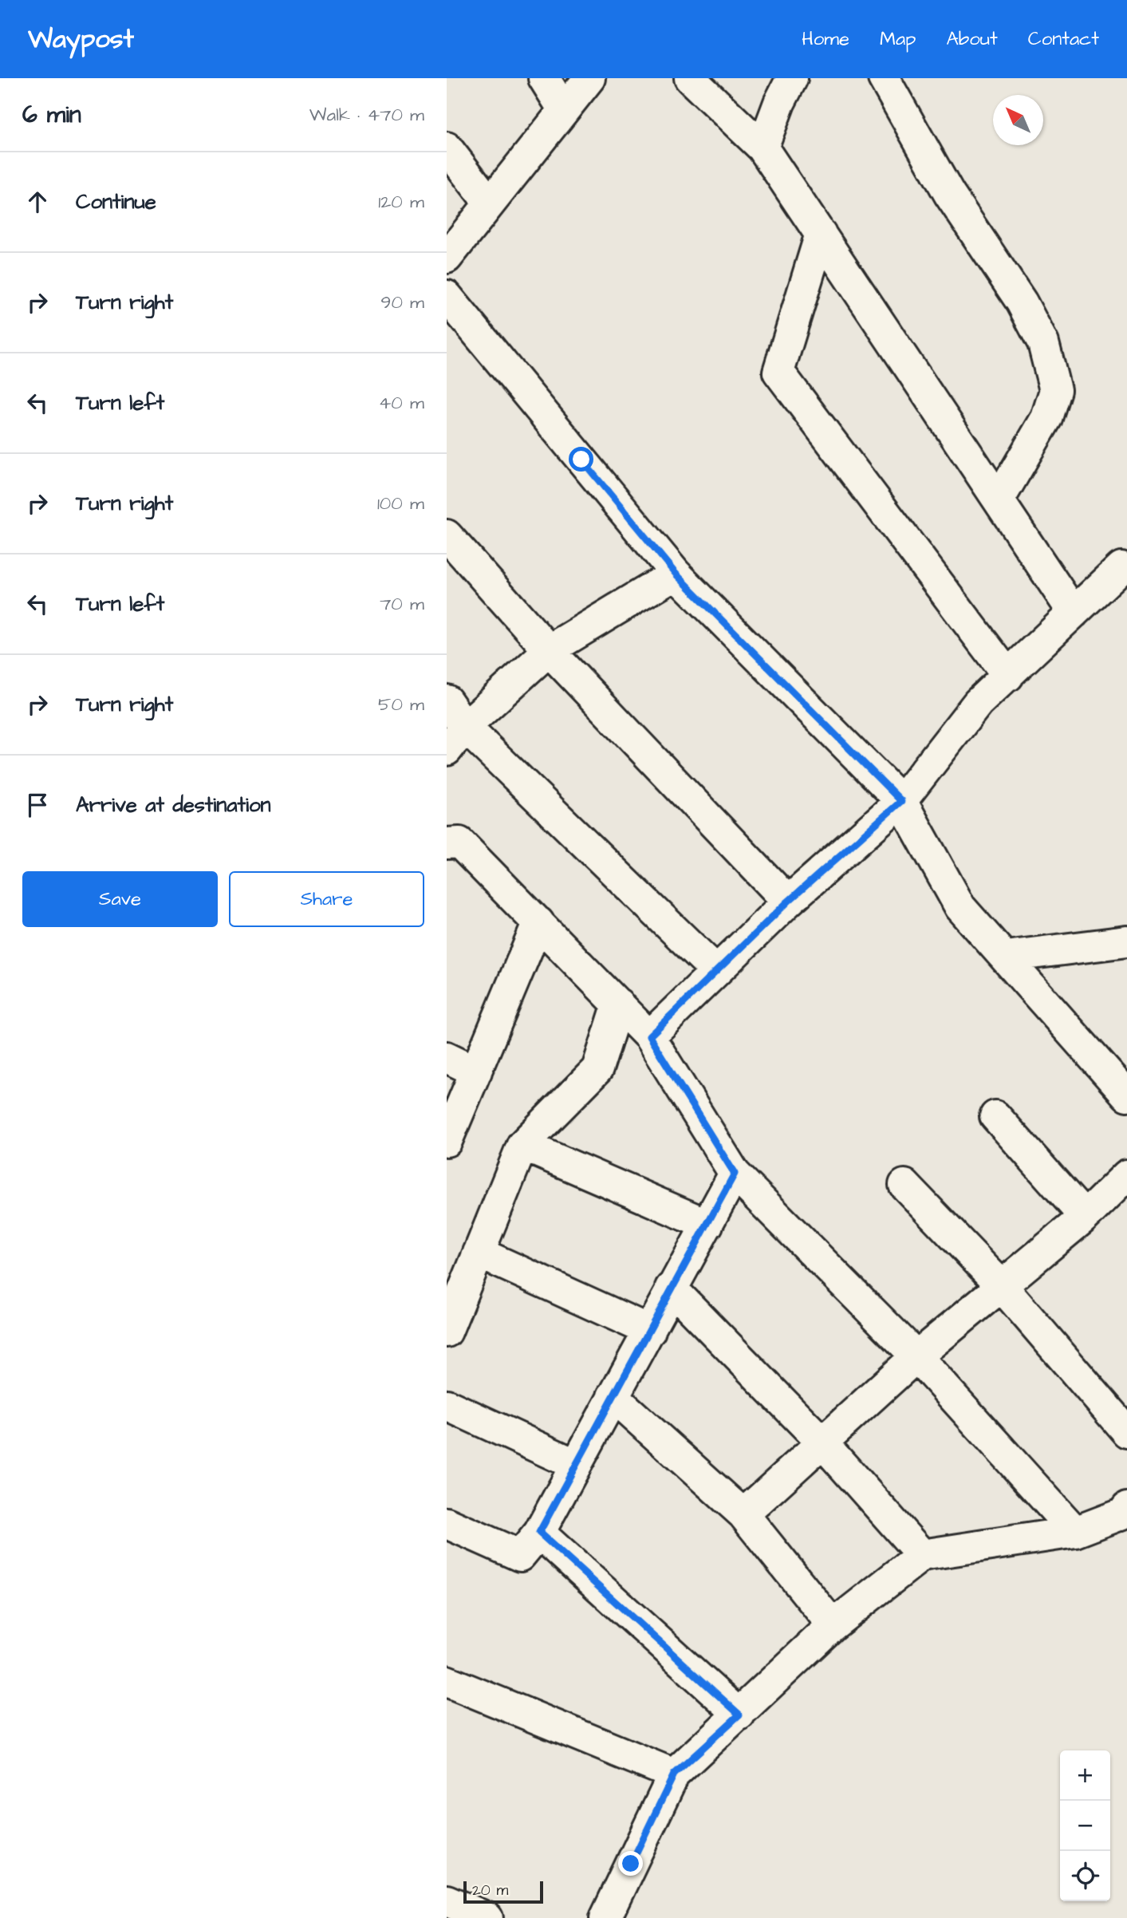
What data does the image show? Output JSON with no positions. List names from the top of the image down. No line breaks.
{"scale_bar":"20 m","north":"top left","page":{"header":"Waypost","nav":["Home","Map","About","Contact"],"heading":["6 min","Walk · 470 m"],"list":[["Continue","120 m"],["Turn right","90 m"],["Turn left","40 m"],["Turn right","100 m"],["Turn left","70 m"],["Turn right","50 m"],"Arrive at destination"],"buttons":["Save","Share"],"map_buttons":["+","−"],"scale":"20 m"}}
